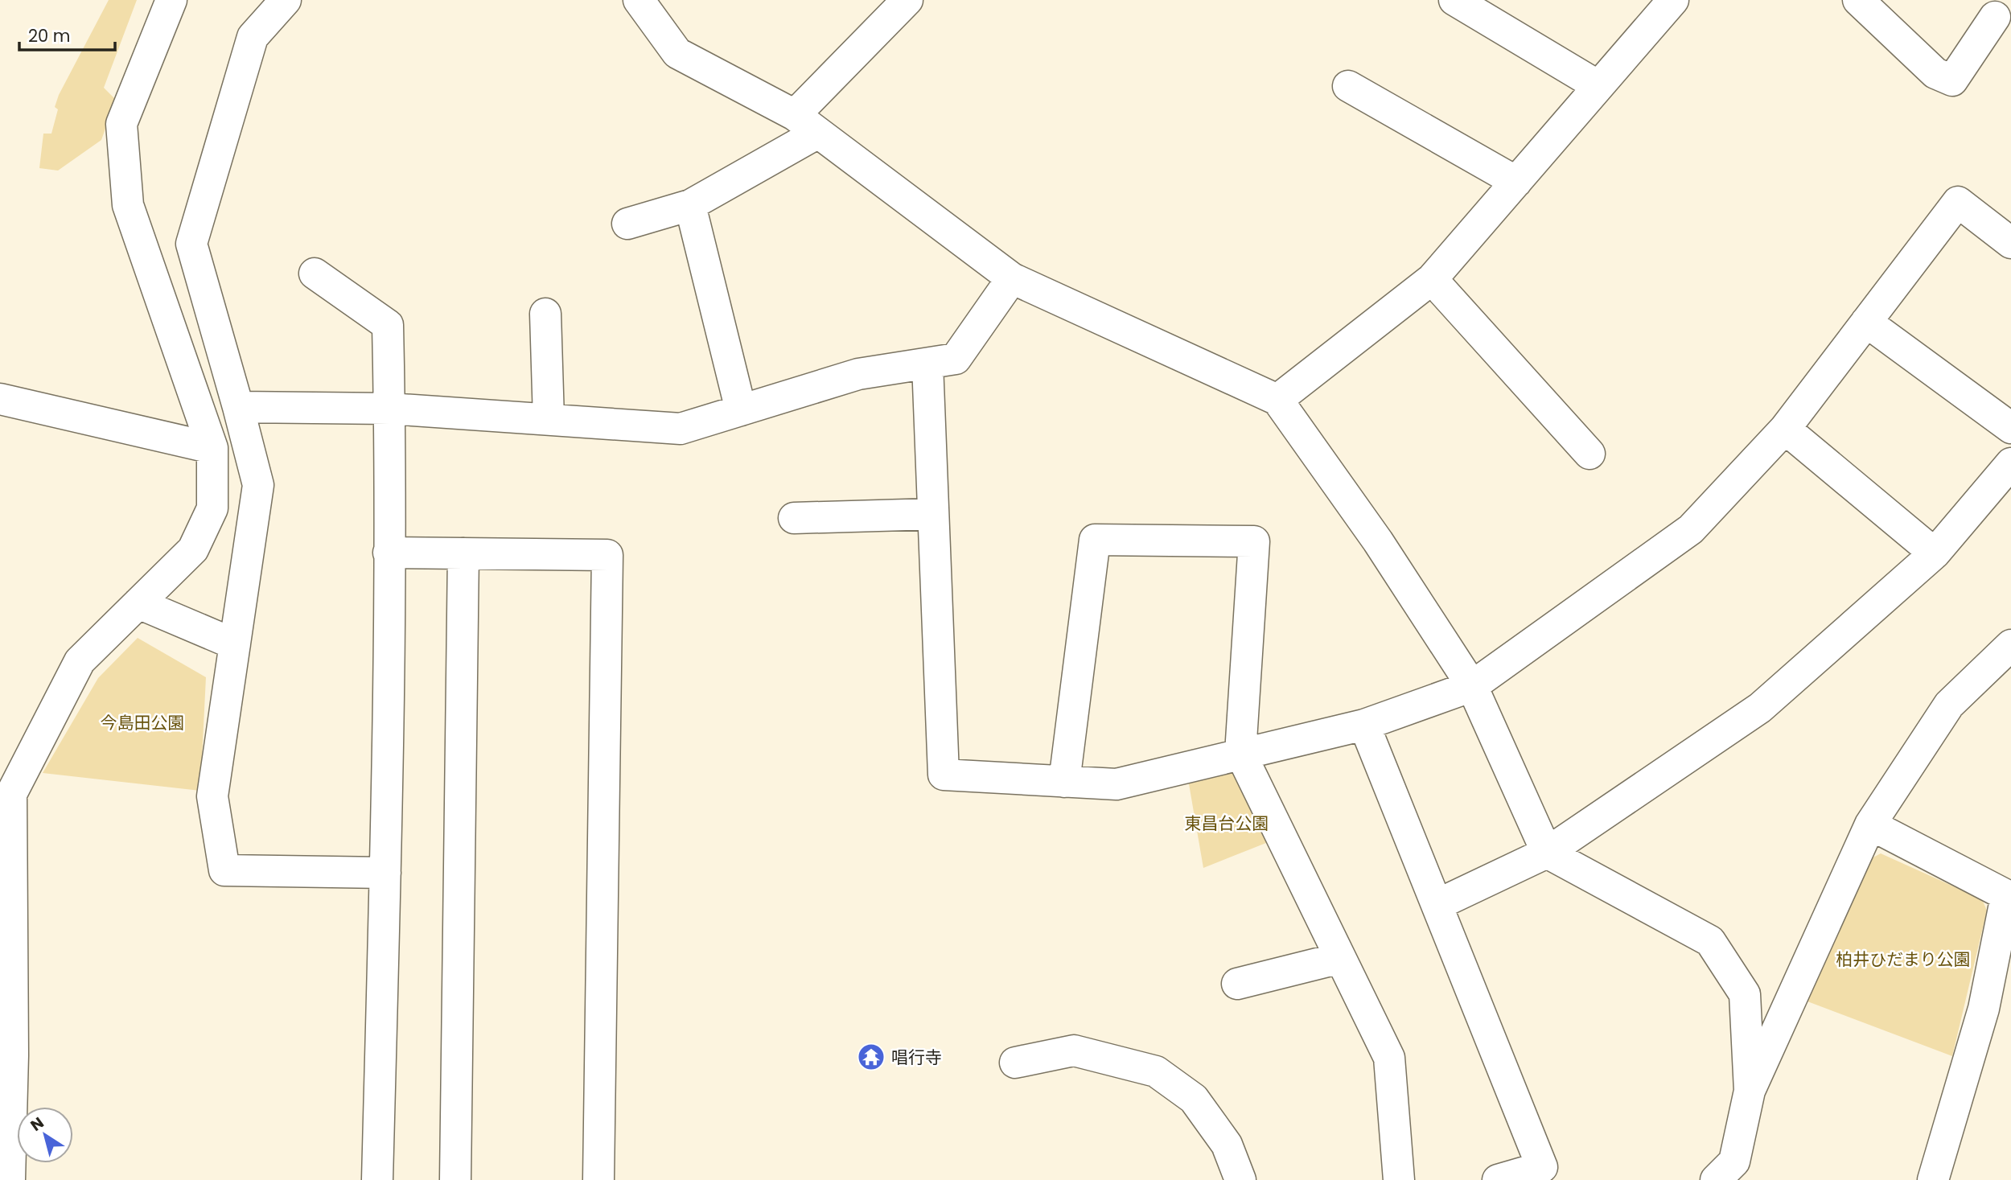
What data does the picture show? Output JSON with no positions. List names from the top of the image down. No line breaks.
{"parks":["今島田公園","東昌台公園","柏井ひだまり公園"],"places":{"temple":["唱行寺"]},"scale_bar":"20 m","north":"top left"}
